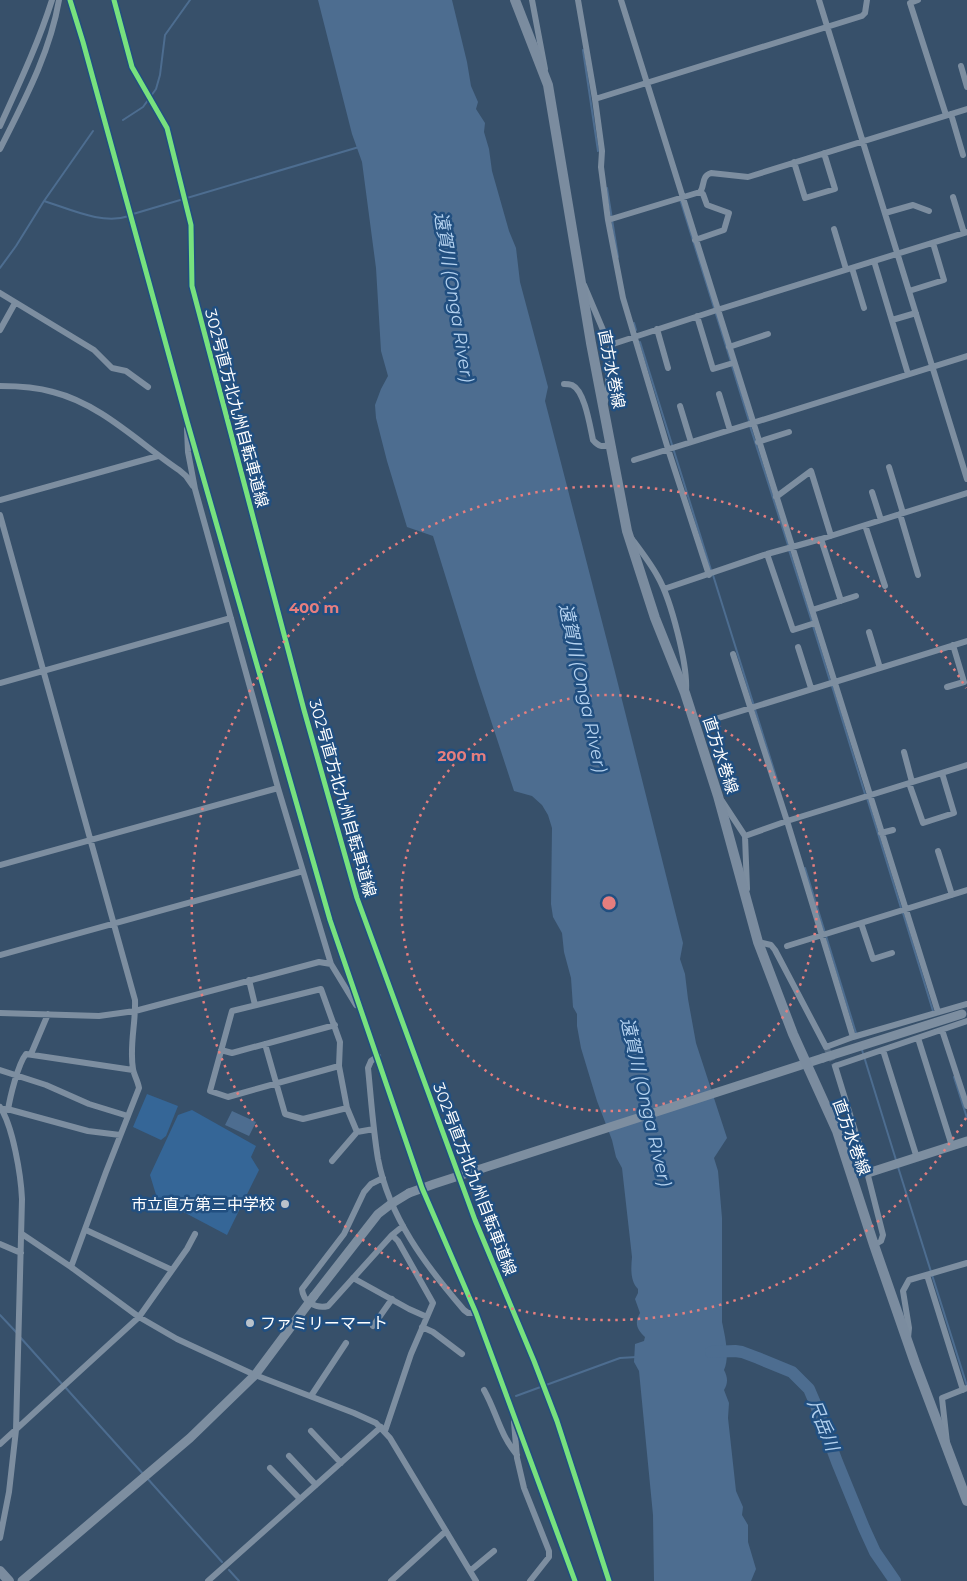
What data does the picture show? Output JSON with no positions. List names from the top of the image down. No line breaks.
{"streets":{"main road":["直方水巻線"],"cycle path":["302号直方北九州自転車道線"]},"water":["遠賀川 (Onga River)","尺岳川"],"places":["市立直方第三中学校","ファミリーマート"],"rings":["400 m","200 m"]}
